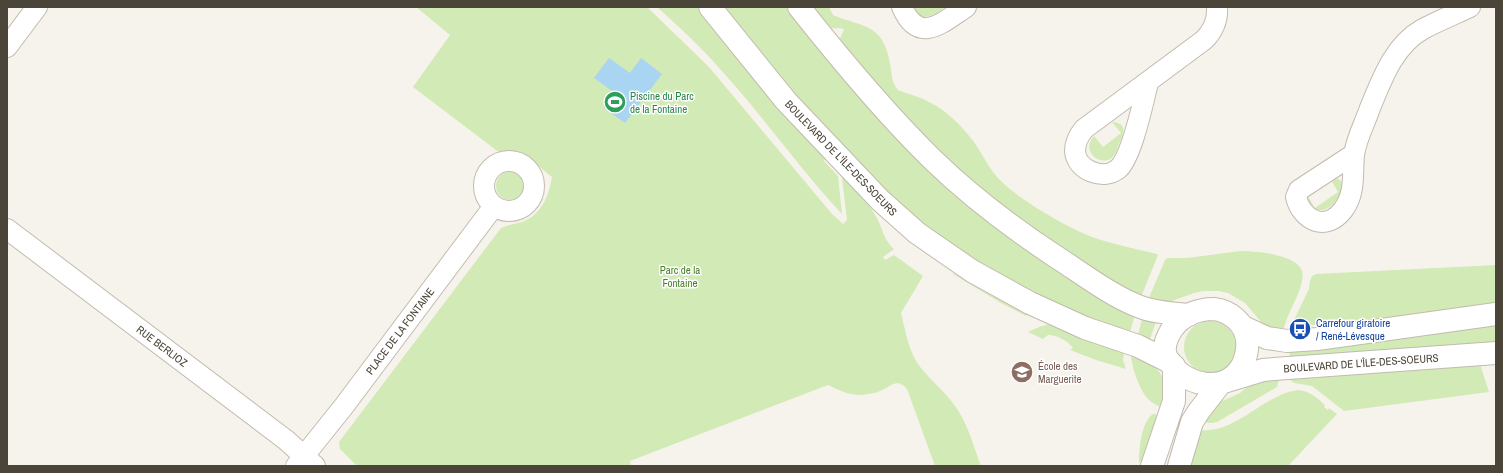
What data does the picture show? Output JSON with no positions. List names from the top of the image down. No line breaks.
{"streets":{"street":["BOULEVARD DE L'ÎLE-DES-SOEURS","PLACE DE LA FONTAINE","RUE BERLIOZ"]},"crossings":[["PLACE DE LA FONTAINE","RUE BERLIOZ"]],"parks":["Parc de la Fontaine"],"places":{"sports":["Piscine du Parc de la Fontaine"],"bus stop":["Carrefour giratoire / René-Lévesque"],"school or university":["École des Marguerite"]}}
